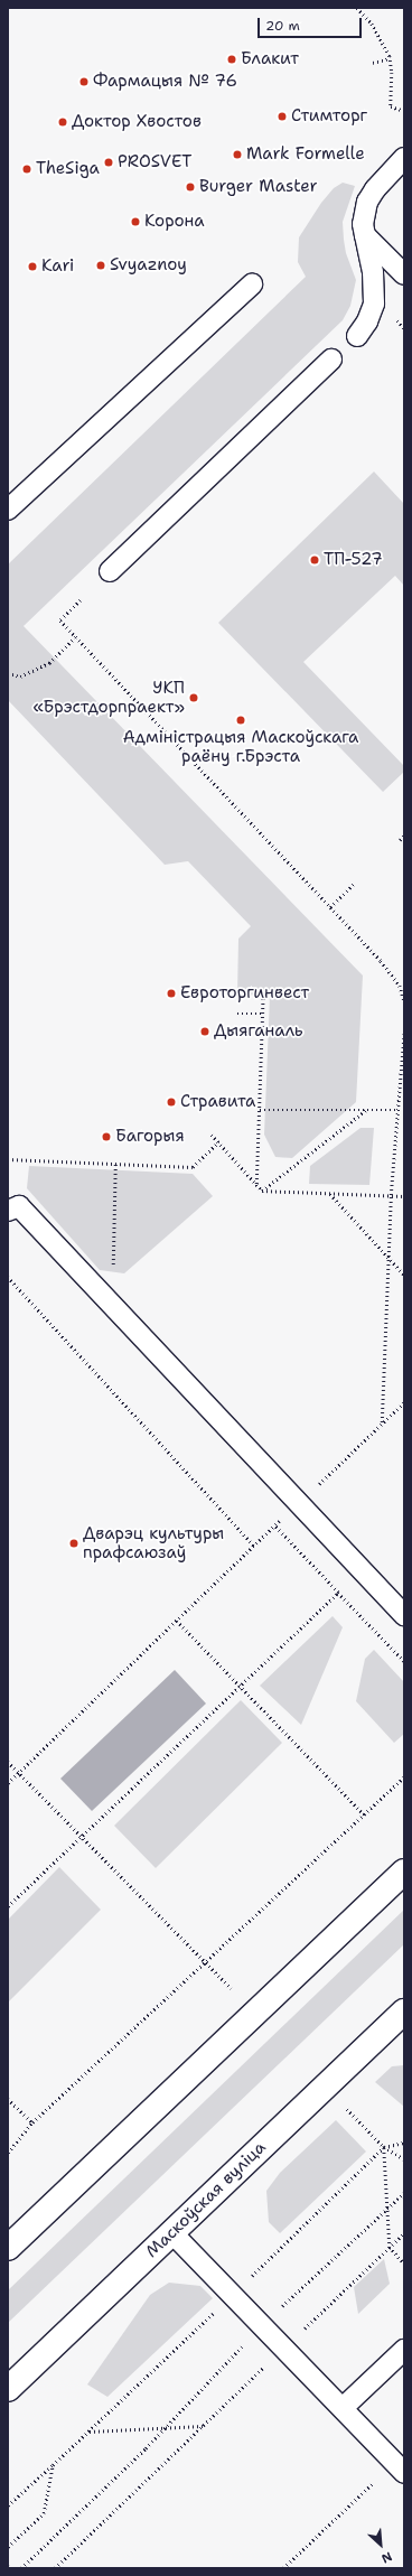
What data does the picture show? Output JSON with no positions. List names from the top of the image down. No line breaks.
{"streets":{"highway":["Маскоўская вуліца"]},"places":["Блакит","Фармацыя № 76","Стимторг","Доктор Хвостов","Mark Formelle","PROSVET","TheSiga","Burger Master","Корона","Svyaznoy","Kari","ТП-527","УКП «Брэстдорпраект»","Адміністрацыя Маскоўскага раёну г.Брэста","Евроторгинвест","Дыяганаль","Стравита","Багорыя","Дварэц культуры прафсаюзаў"],"scale_bar":"20 m","north":"bottom right"}
